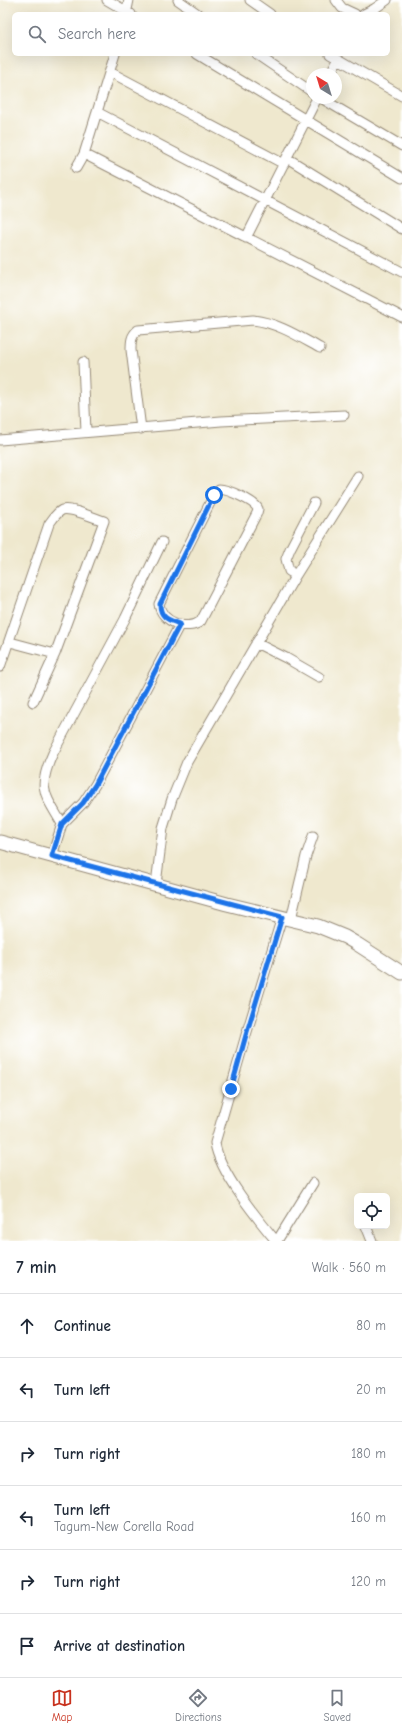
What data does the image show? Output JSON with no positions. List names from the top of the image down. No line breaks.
{"north":"top left","page":{"search":"Search here","heading":["7 min","Walk · 560 m"],"list":[["Continue","80 m"],["Turn left","20 m"],["Turn right","180 m"],["Turn left","Tagum-New Corella Road","160 m"],["Turn right","120 m"],"Arrive at destination"],"nav":["Map","Directions","Saved"]}}
